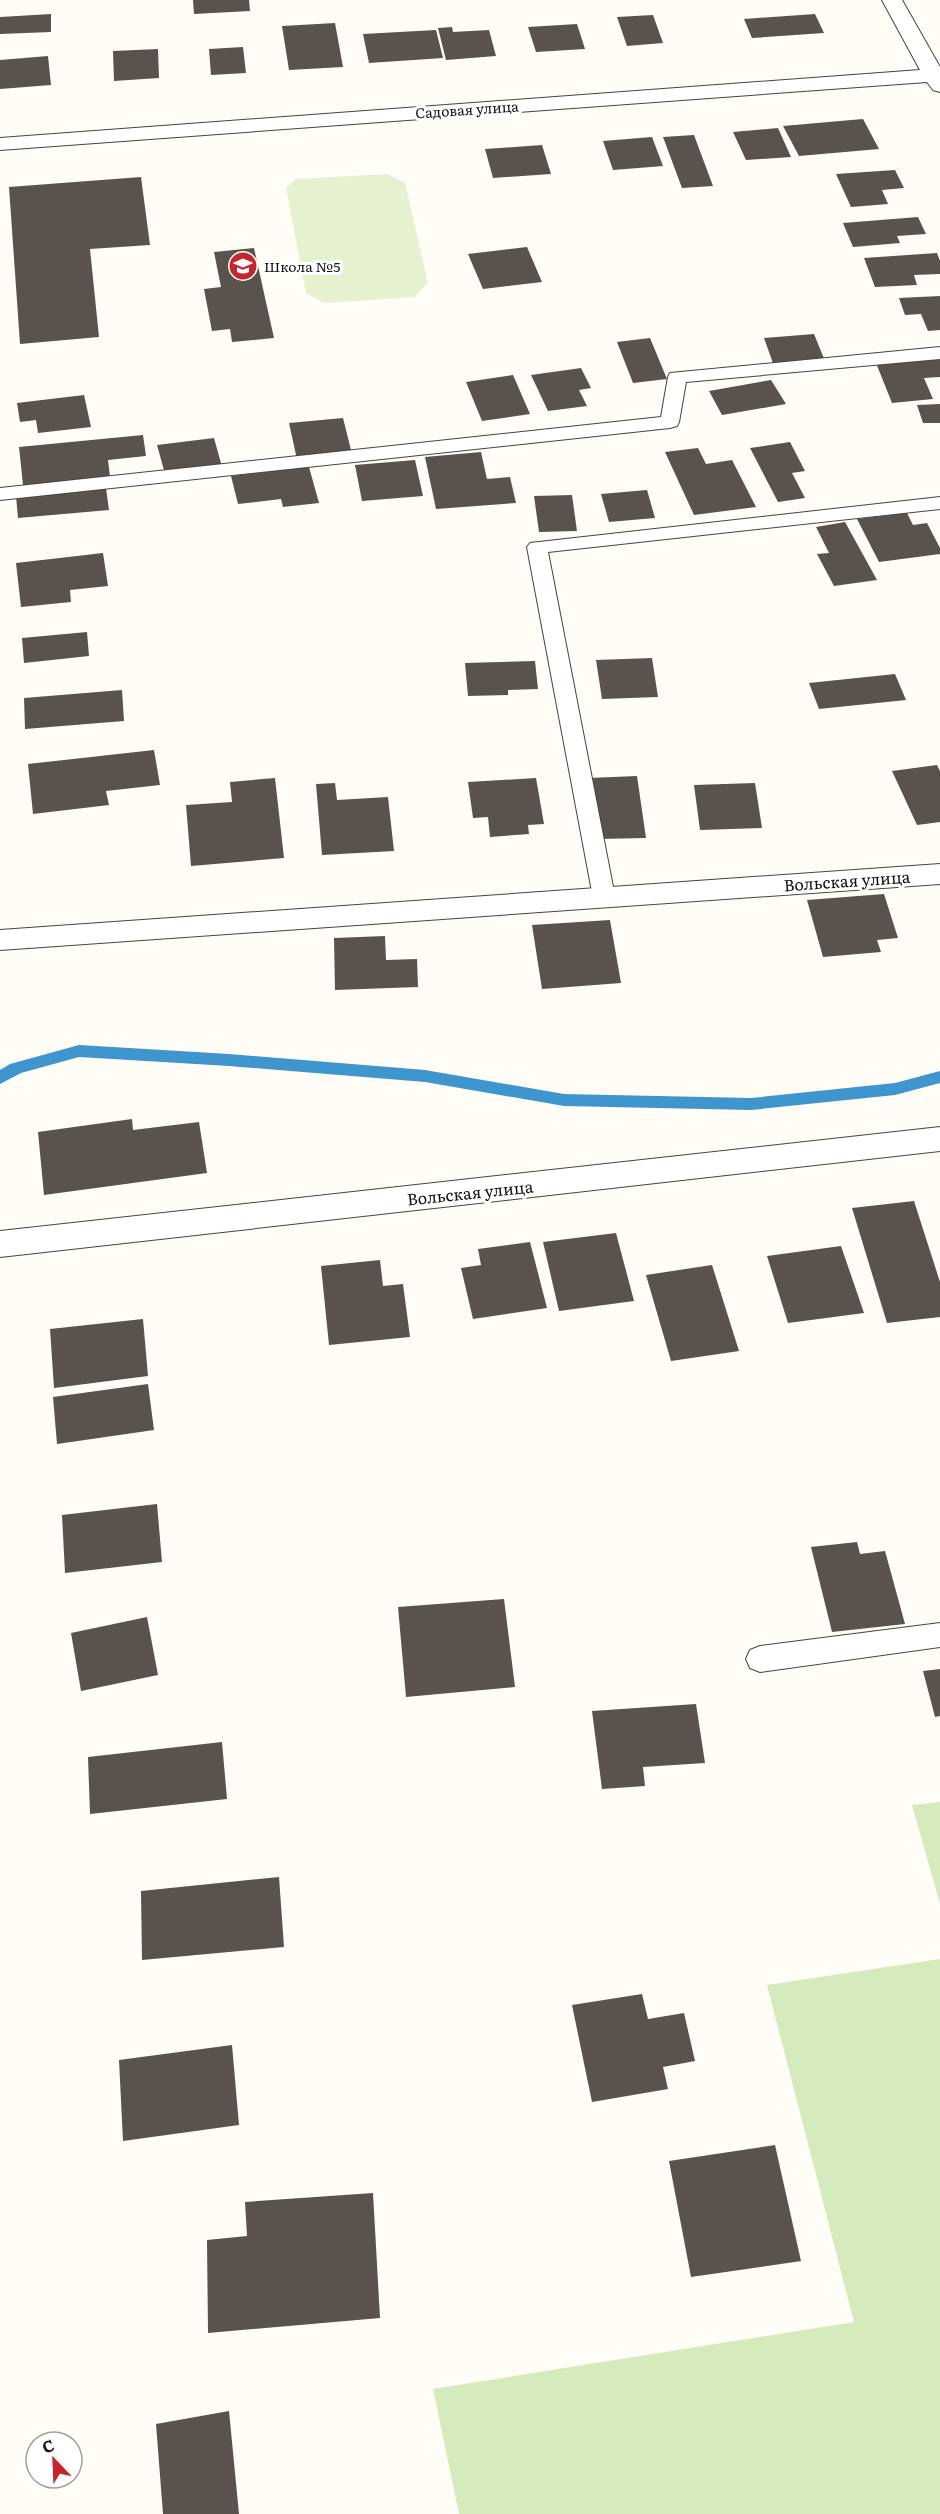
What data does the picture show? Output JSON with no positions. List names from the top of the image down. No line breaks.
{"streets":{"street":["Садовая улица","Вольская улица"]},"places":{"school or university":["Школа №5"]},"north":"top left"}
